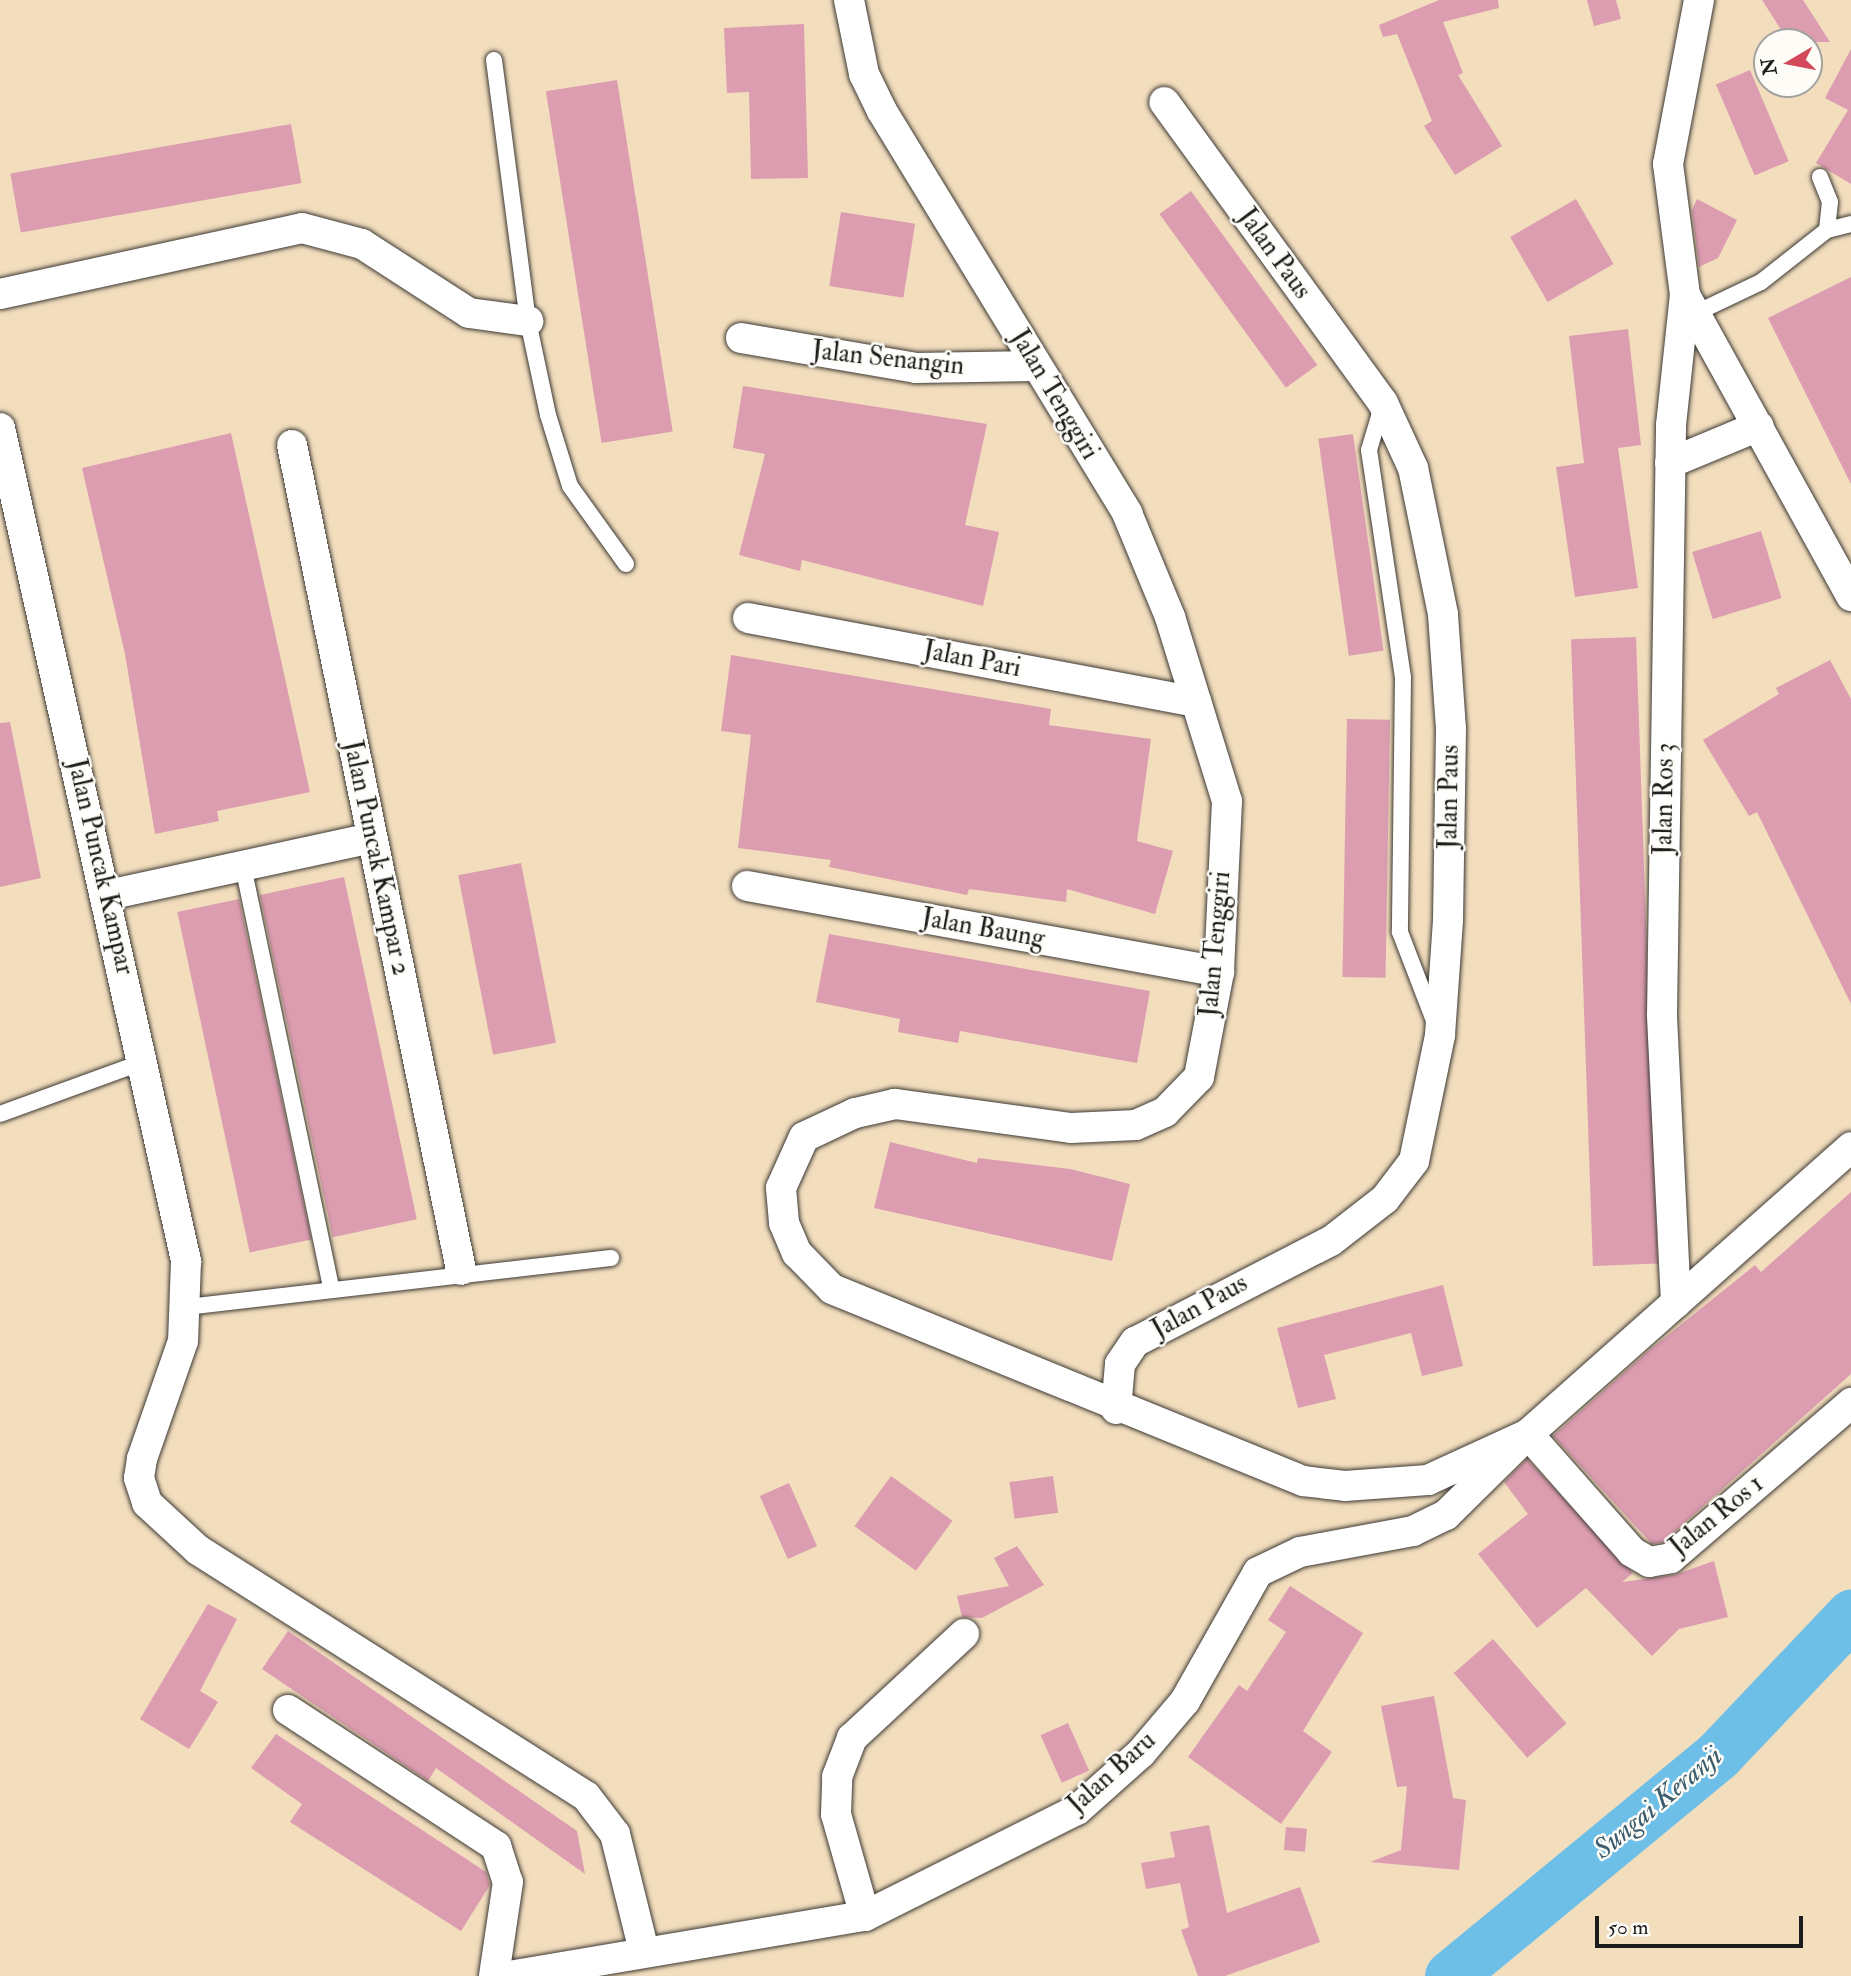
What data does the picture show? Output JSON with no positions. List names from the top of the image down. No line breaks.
{"streets":{"street":["Jalan Paus","Jalan Senangin","Jalan Tenggiri","Jalan Pari","Jalan Ros 3","Jalan Puncak Kampar 2","Jalan Puncak Kampar","Jalan Baung","Jalan Ros 1","Jalan Baru"]},"crossings":[["Jalan Paus","Jalan Tenggiri"],["Jalan Senangin","Jalan Tenggiri"],["Jalan Tenggiri","Jalan Pari"],["Jalan Tenggiri","Jalan Baung"],["Jalan Tenggiri","Jalan Ros 1"],["Jalan Tenggiri","Jalan Baru"],["Jalan Puncak Kampar","Jalan Baru"],["Jalan Ros 1","Jalan Baru"]],"water":["Sungai Keranji"],"scale_bar":"50 m","north":"left"}
